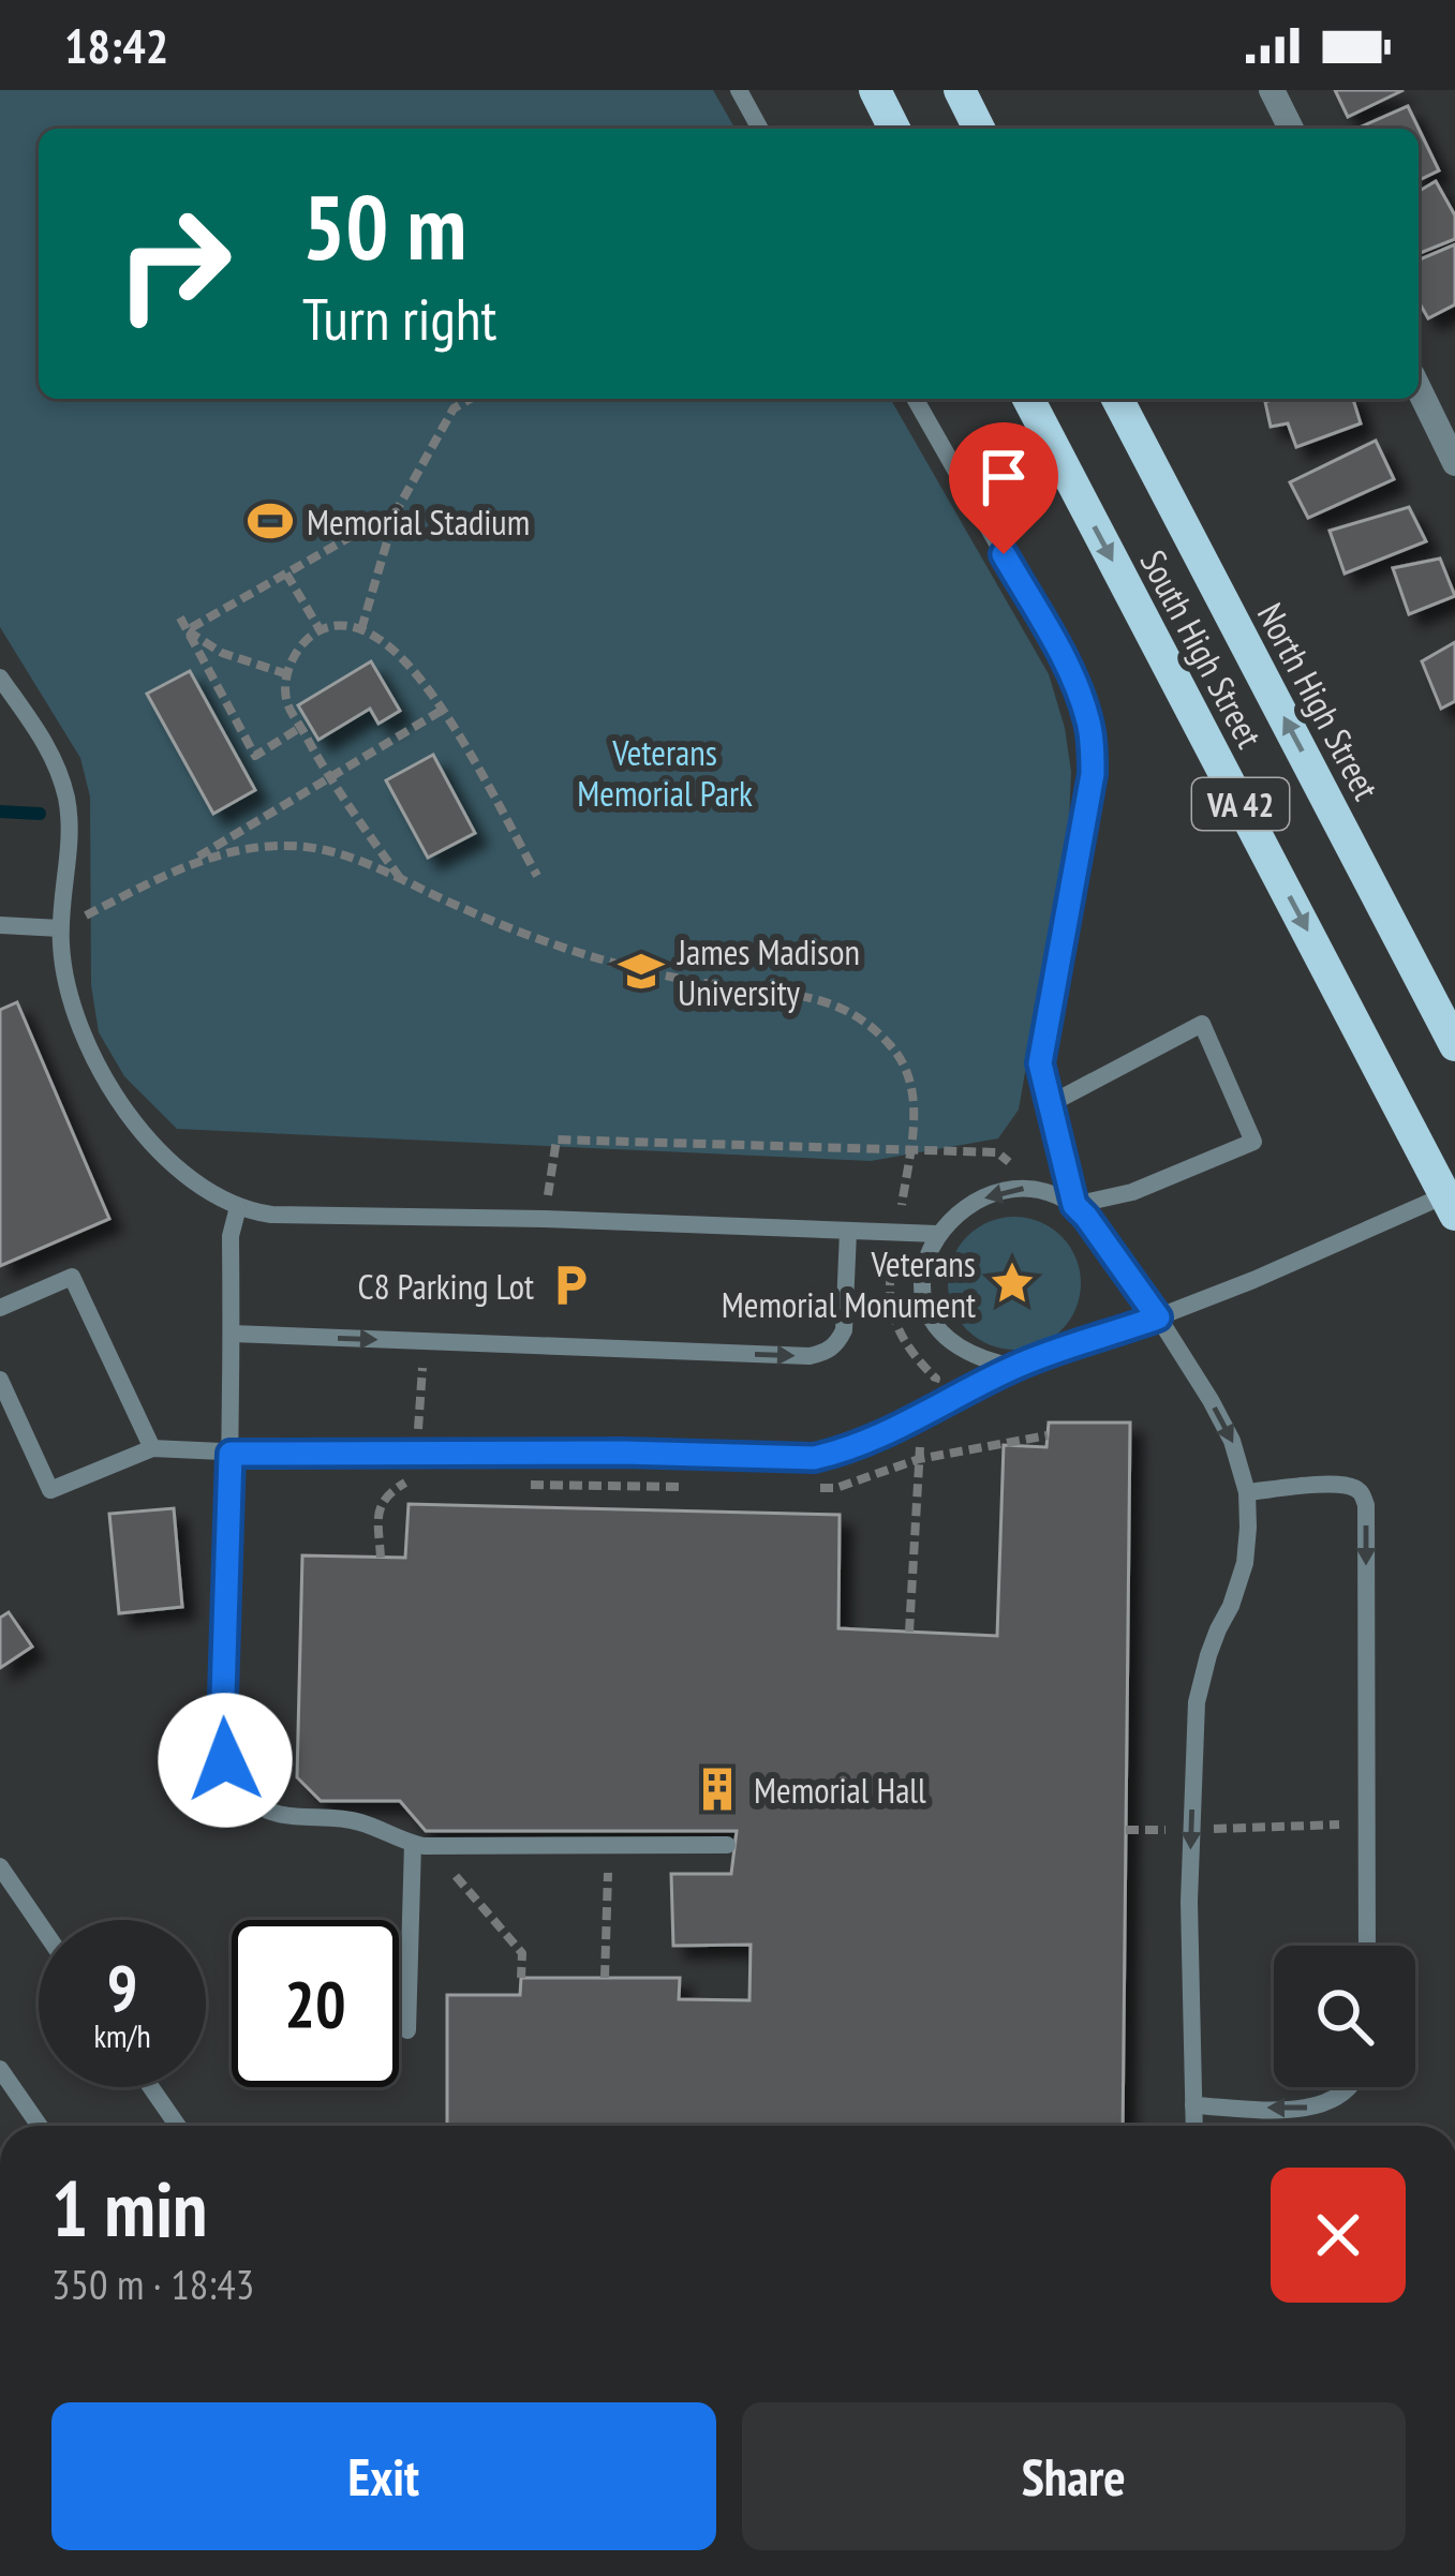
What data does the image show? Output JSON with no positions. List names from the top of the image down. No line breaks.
{"streets":{"main road":["South High Street","North High Street","VA 42"]},"one_way":["South High Street","North High Street"],"parks":["Veterans Memorial Park"],"places":{"sports":["Memorial Stadium"],"school or university":["James Madison University"],"place":["Veterans Memorial Monument"],"parking":["C8 Parking Lot"],"building":["Memorial Hall"]},"page":{"status":"18:42","turn":["50 m","Turn right"],"speed":"9 km/h","limit":"20","heading":["1 min","350 m · 18:43"],"buttons":["Exit","Share"]}}
